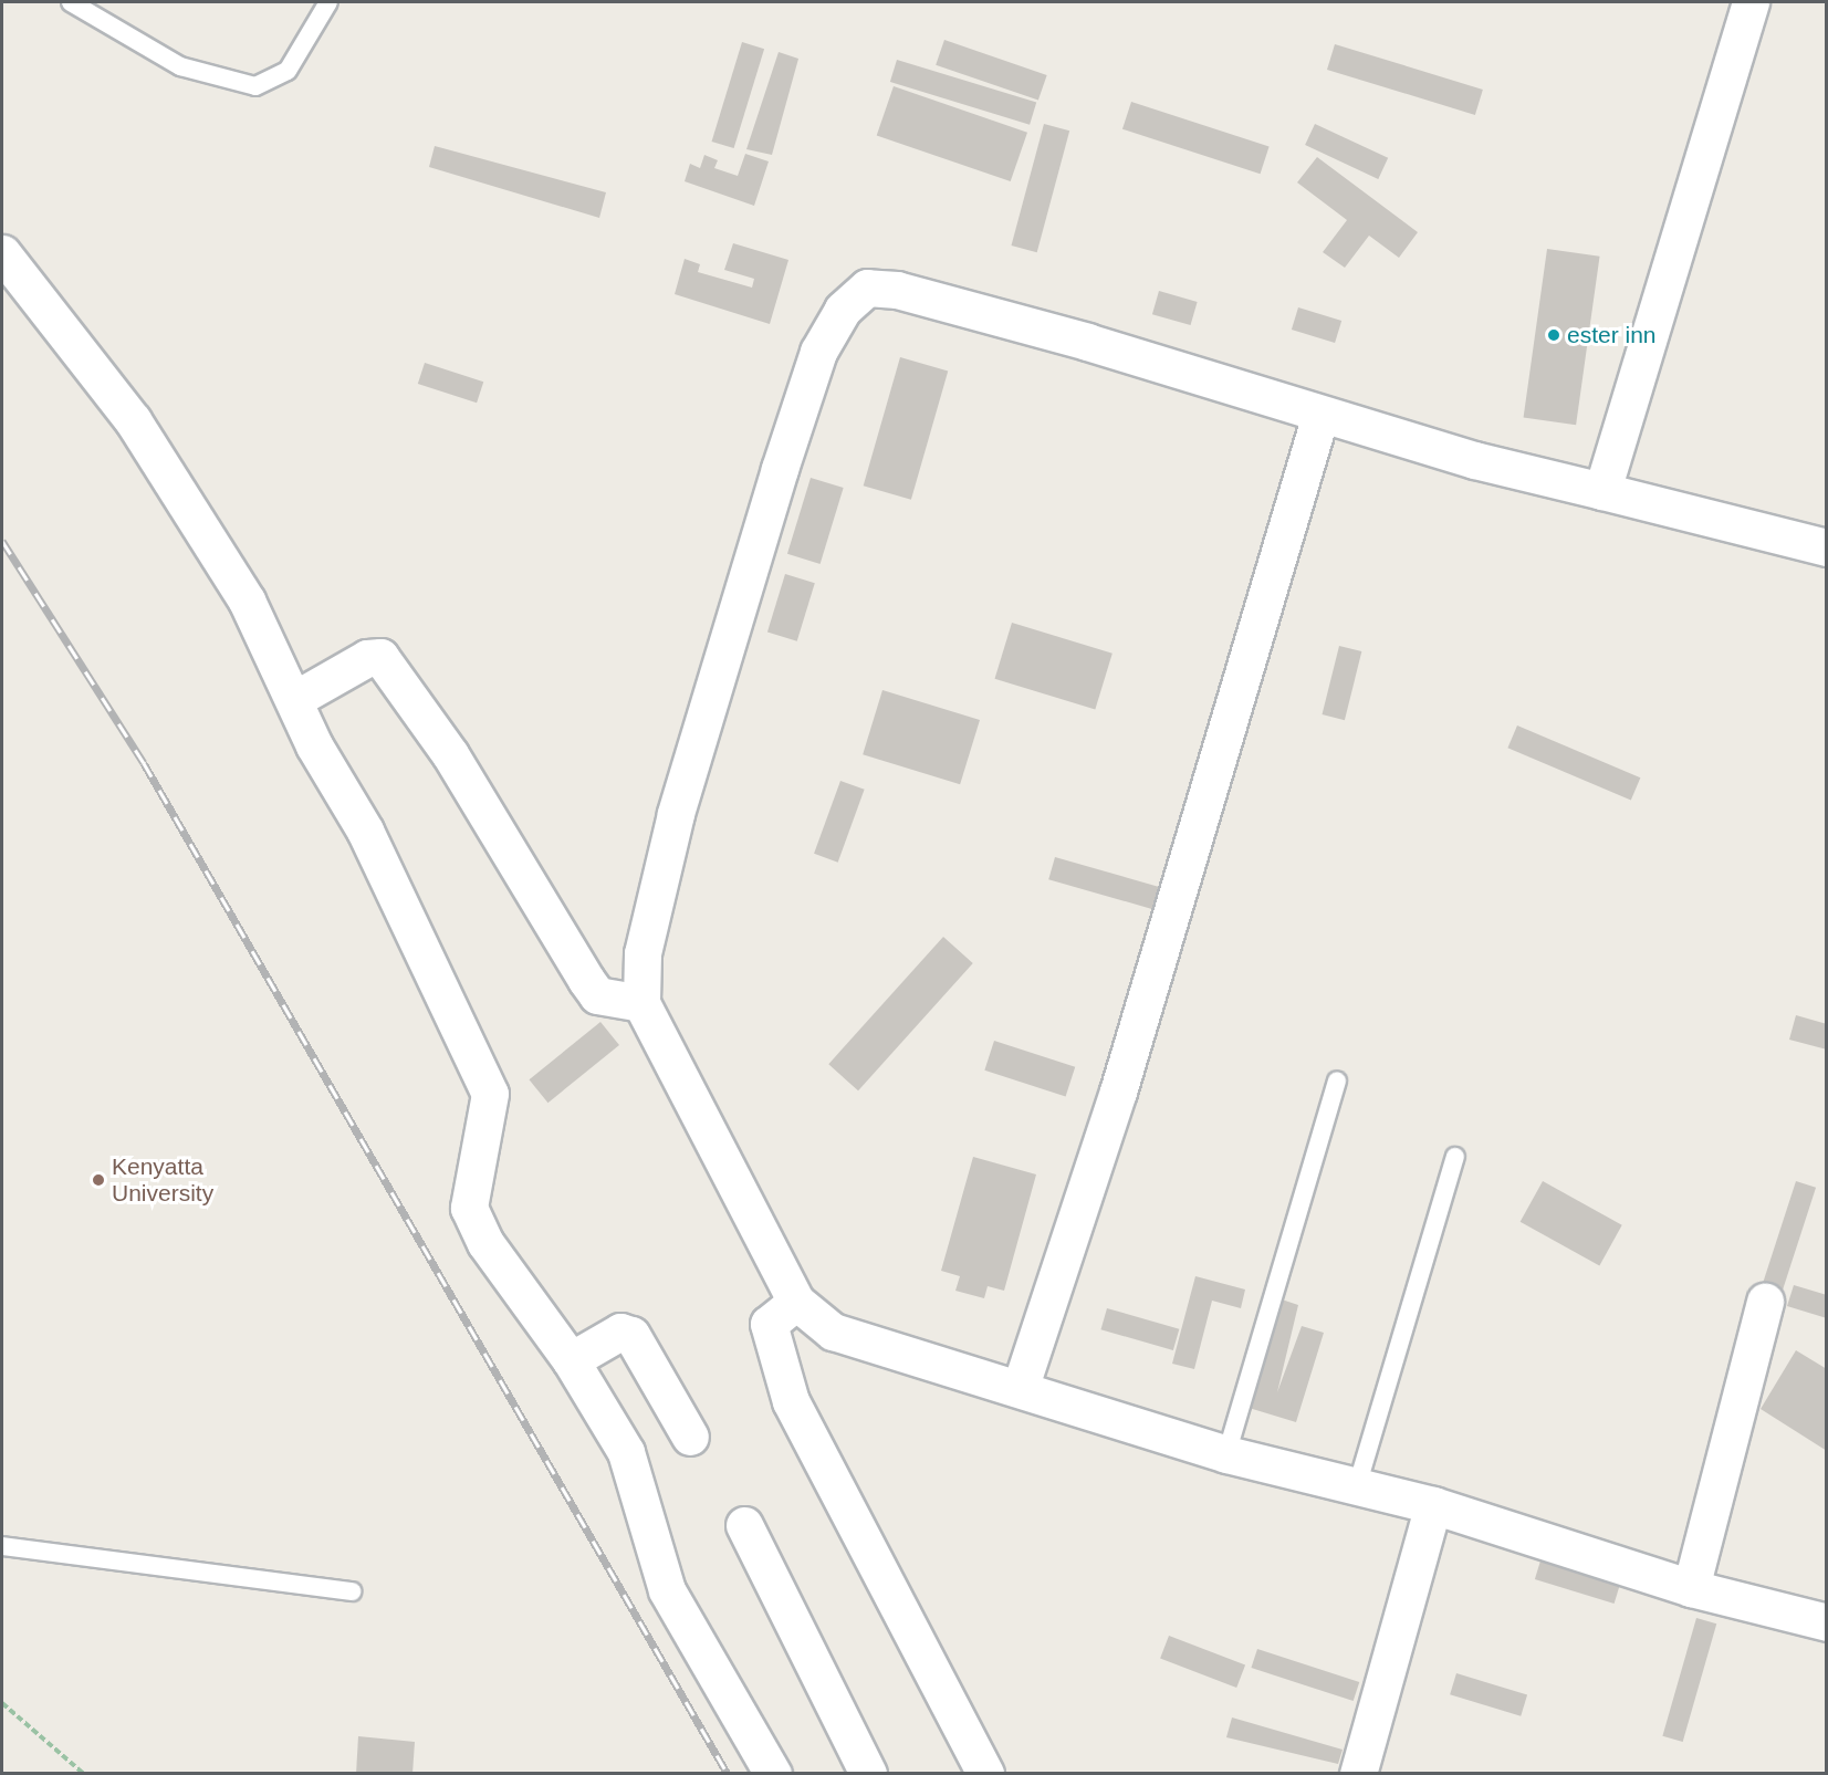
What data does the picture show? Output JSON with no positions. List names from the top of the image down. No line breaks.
{"places":["ester inn","Kenyatta University"]}
